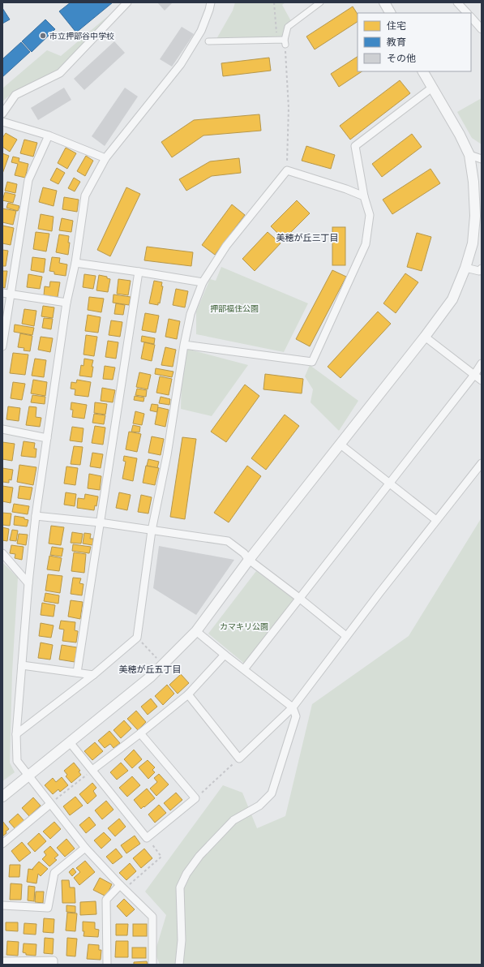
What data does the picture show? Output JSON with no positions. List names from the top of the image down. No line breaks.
{"districts":["美穂が丘三丁目","美穂が丘五丁目"],"parks":["押部福住公園","カマキリ公園"],"places":["市立押部谷中学校"],"legend":["住宅","教育","その他"]}
